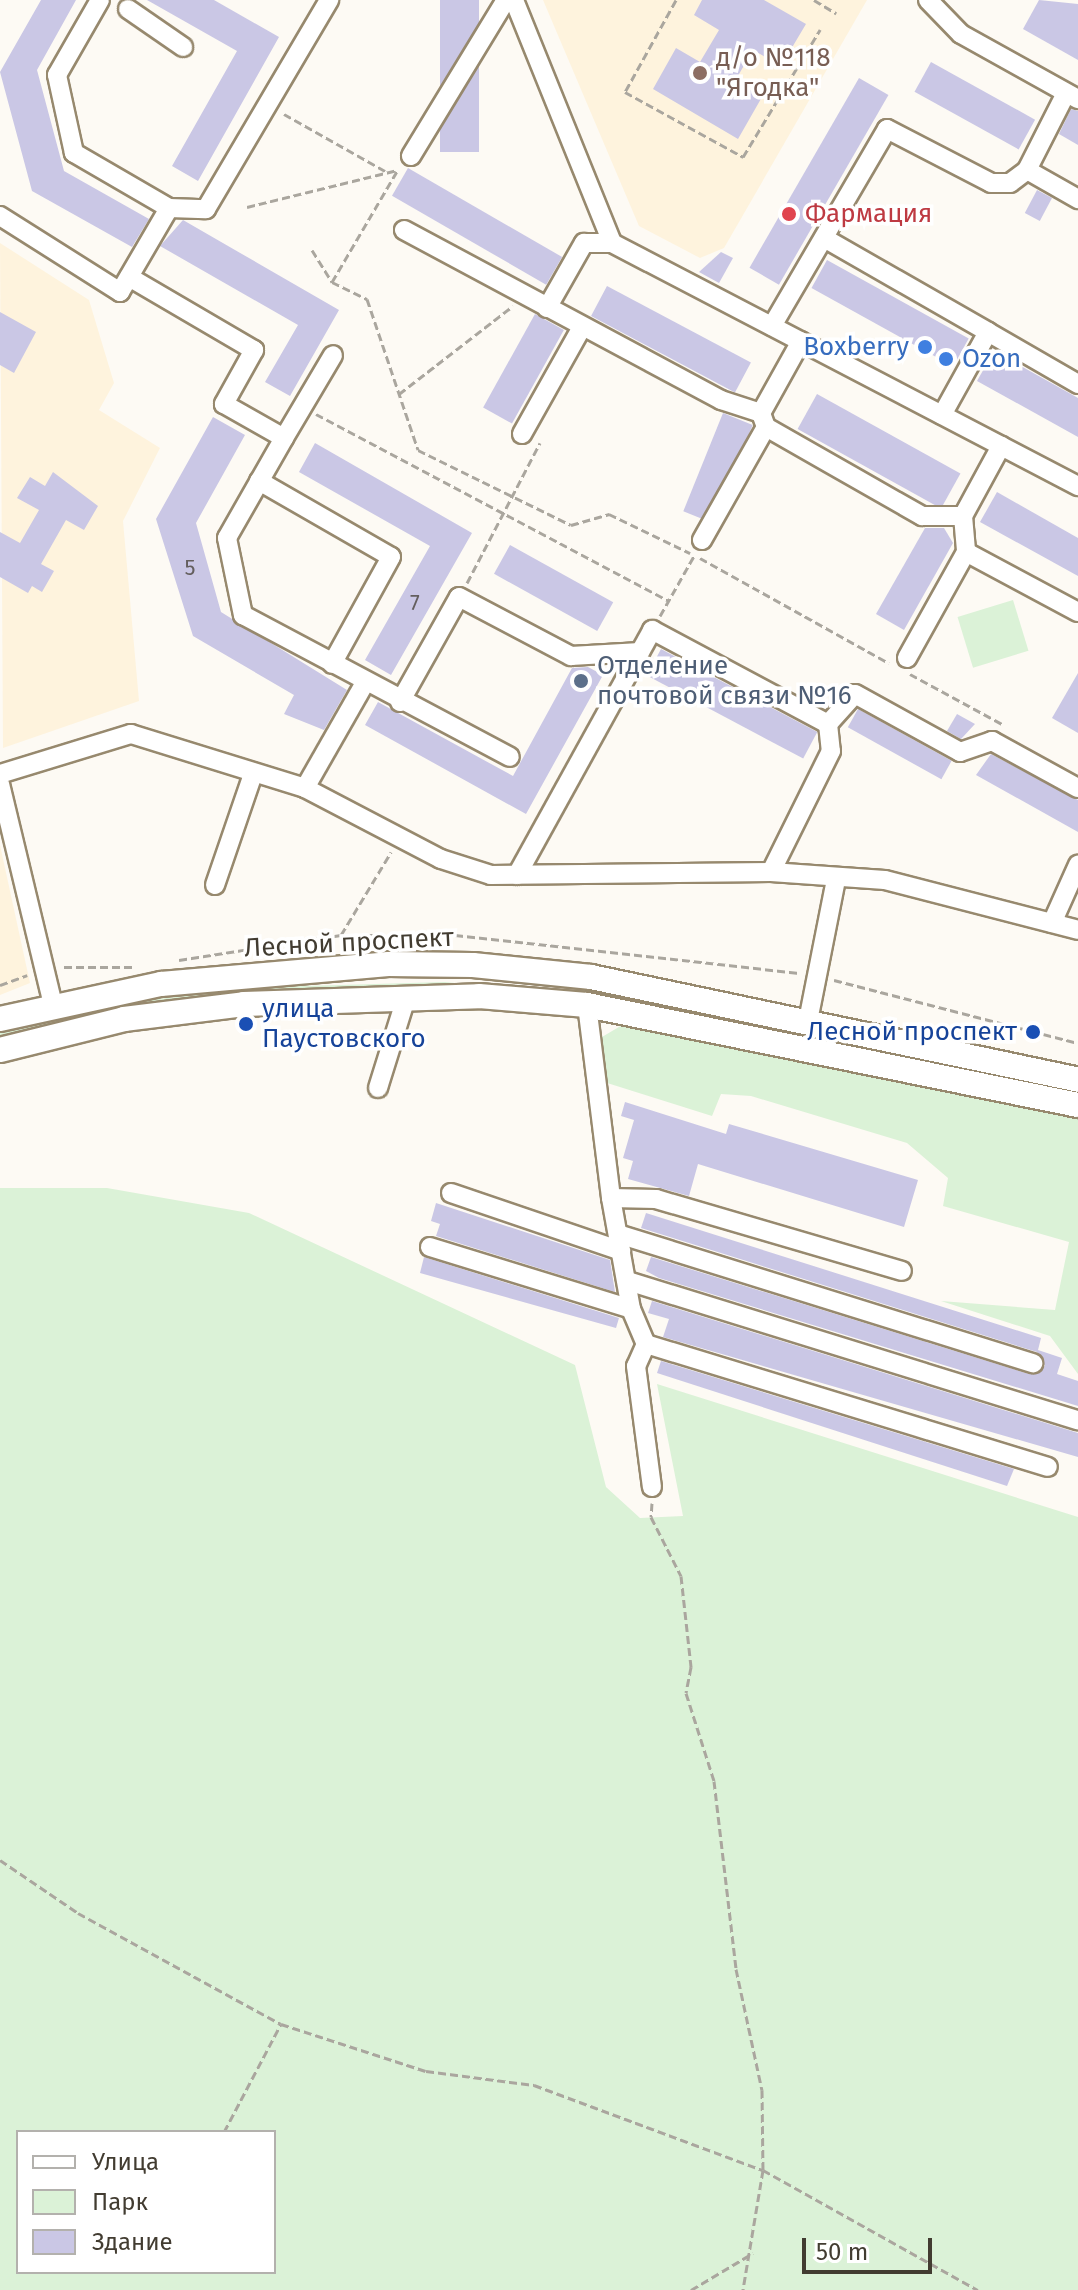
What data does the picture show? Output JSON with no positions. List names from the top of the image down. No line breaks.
{"streets":{"main road":["Лесной проспект"]},"places":["д/о №118 \"Ягодка\"","Фармация","Boxberry","Ozon","Отделение почтовой связи №16","улица Паустовского","Лесной проспект"],"house_numbers":["5","7"],"legend":["Улица","Парк","Здание"],"scale_bar":"50 m"}
